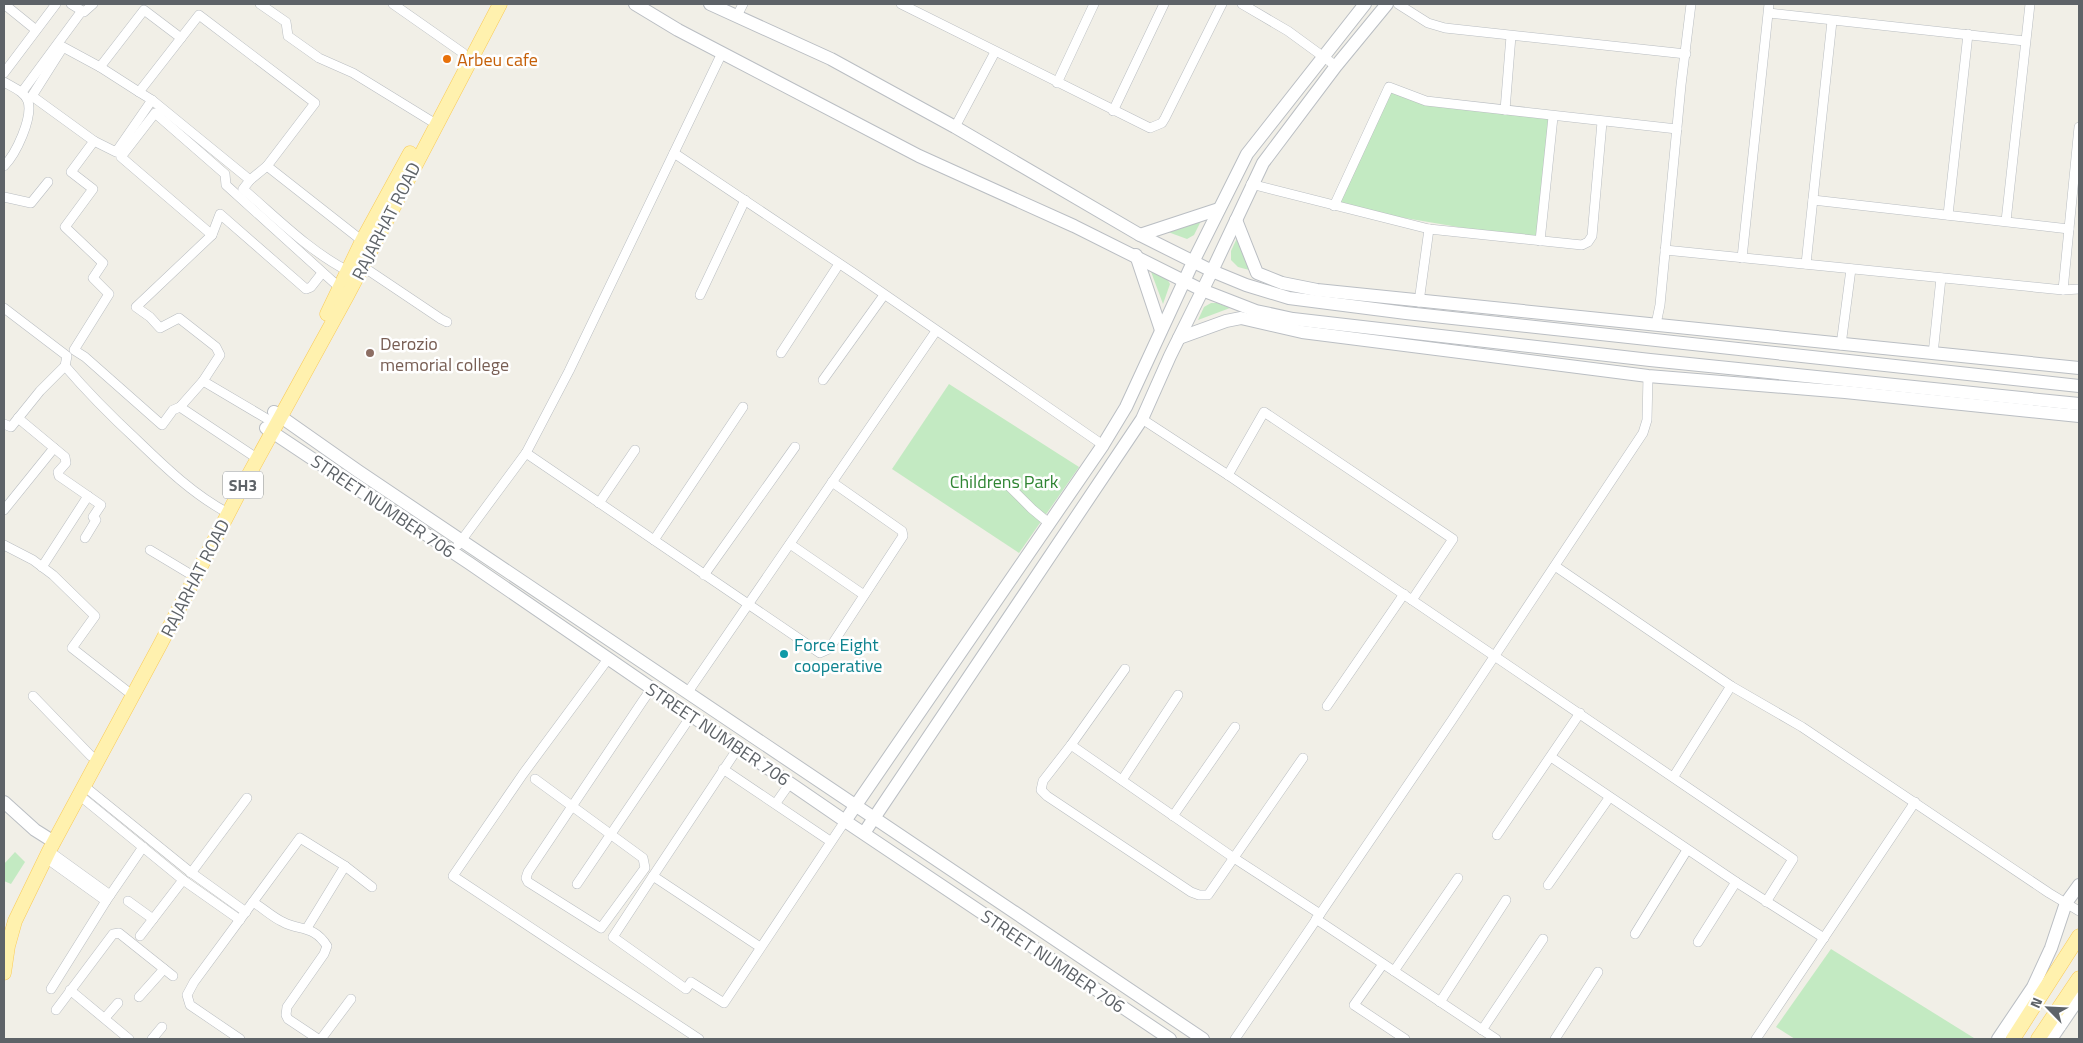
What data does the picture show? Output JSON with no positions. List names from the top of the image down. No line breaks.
{"streets":{"main road":["RAJARHAT ROAD","SH3"],"street":["STREET NUMBER 706"]},"crossings":[["RAJARHAT ROAD","STREET NUMBER 706"]],"parks":["Childrens Park"],"places":["Arbeu cafe","Derozio memorial college","Force Eight cooperative"],"north":"top left"}
